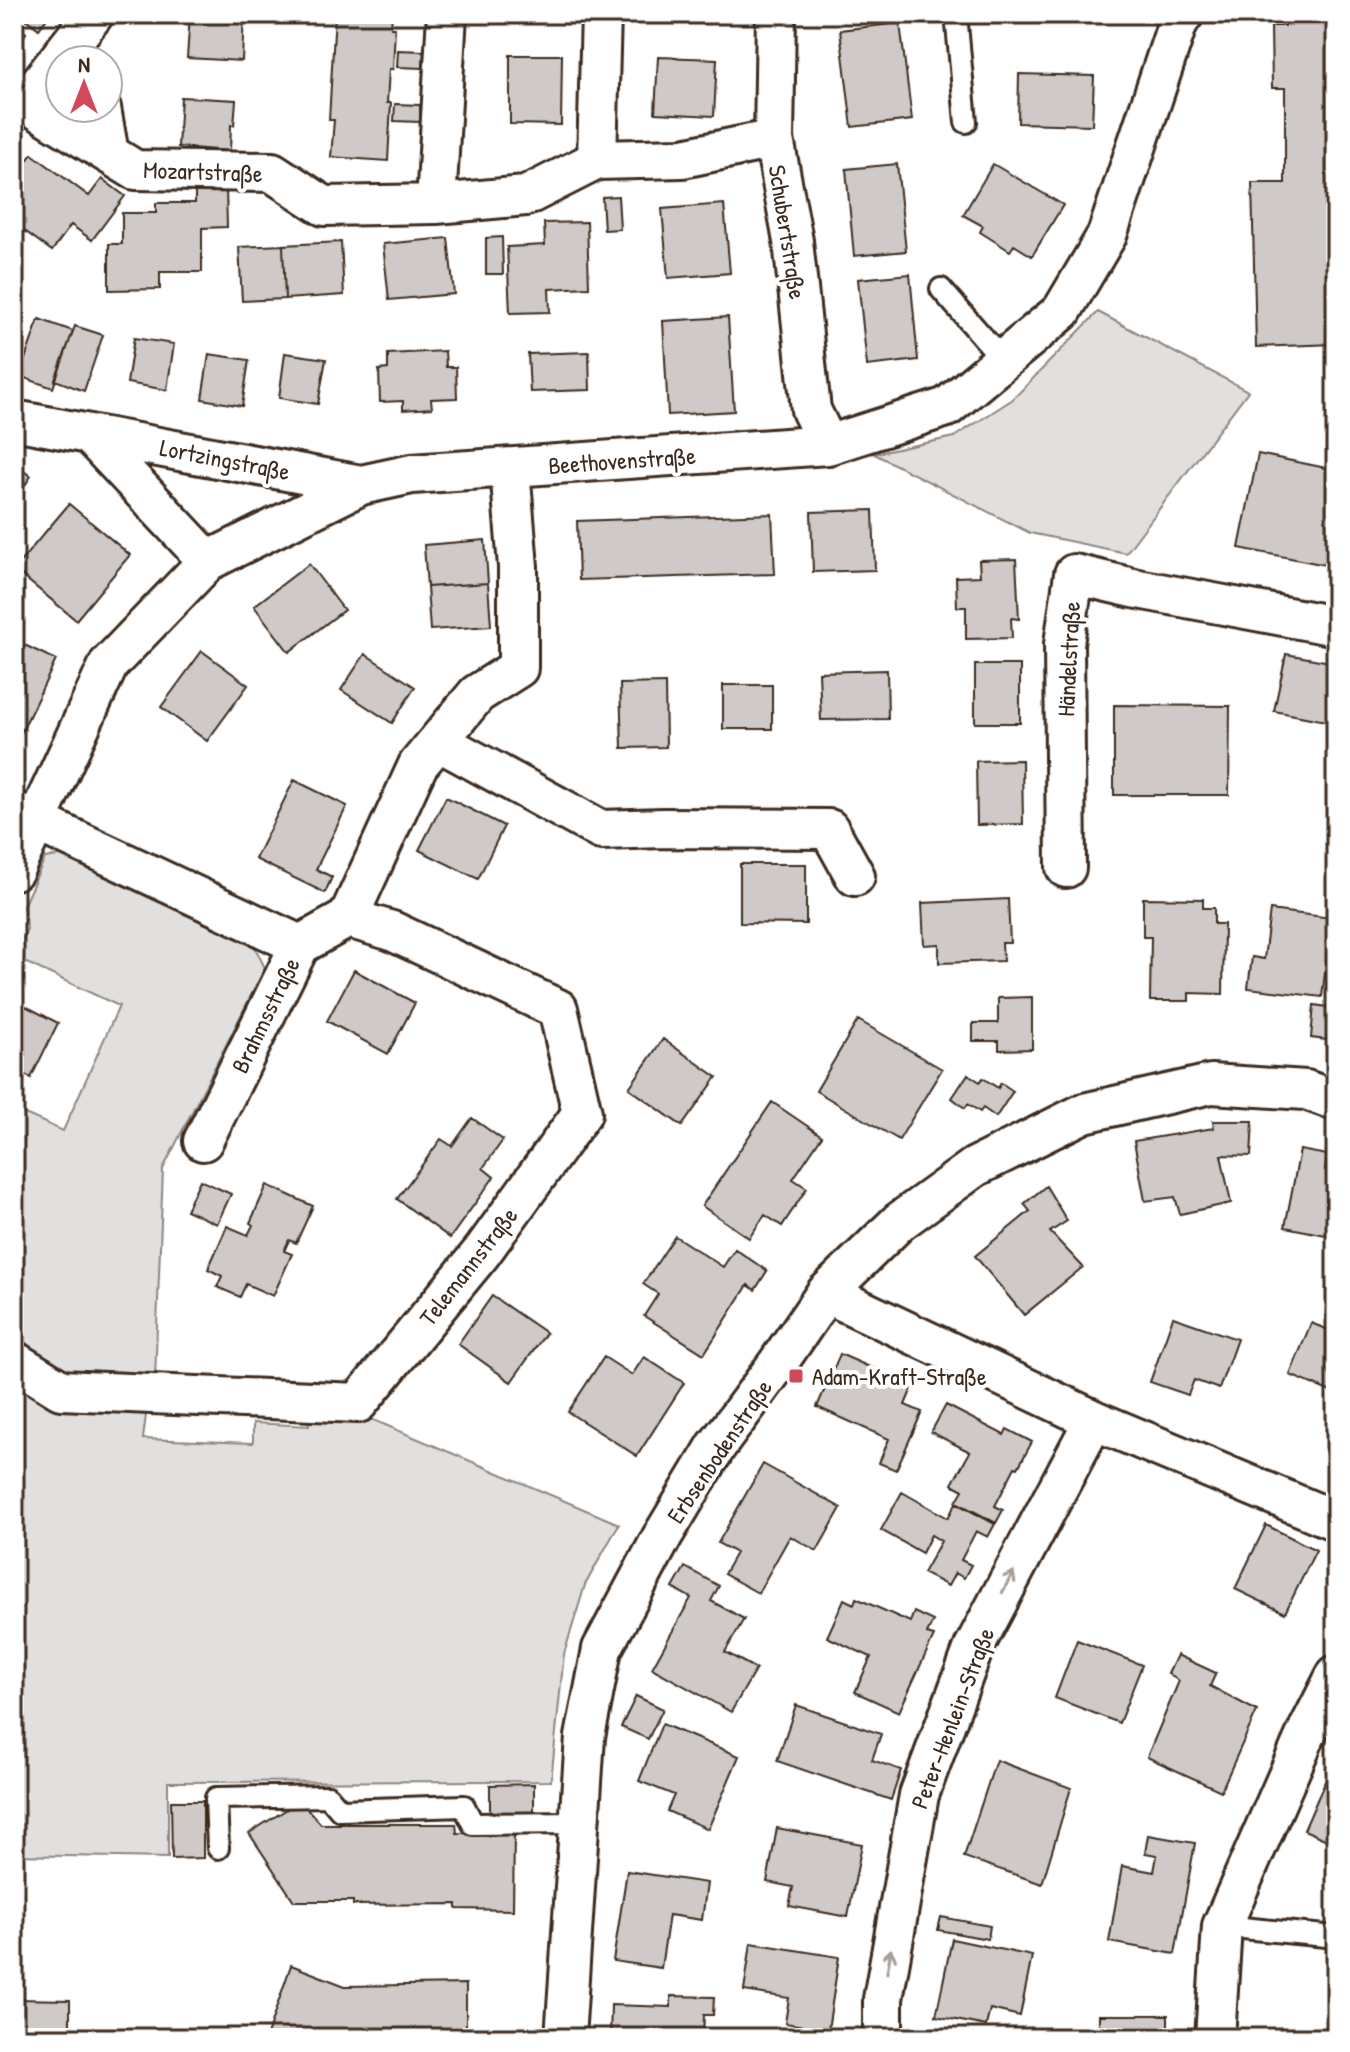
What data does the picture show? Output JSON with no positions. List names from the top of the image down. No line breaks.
{"streets":{"street":["Mozartstraße","Schubertstraße","Lortzingstraße","Beethovenstraße","Händelstraße","Brahmsstraße","Telemannstraße","Erbsenbodenstraße","Peter-Henlein-Straße"]},"crossings":[["Mozartstraße","Schubertstraße"],["Schubertstraße","Beethovenstraße"],["Lortzingstraße","Beethovenstraße"],["Brahmsstraße","Telemannstraße"]],"places":{"transit":["Adam-Kraft-Straße"]},"north":"top"}
